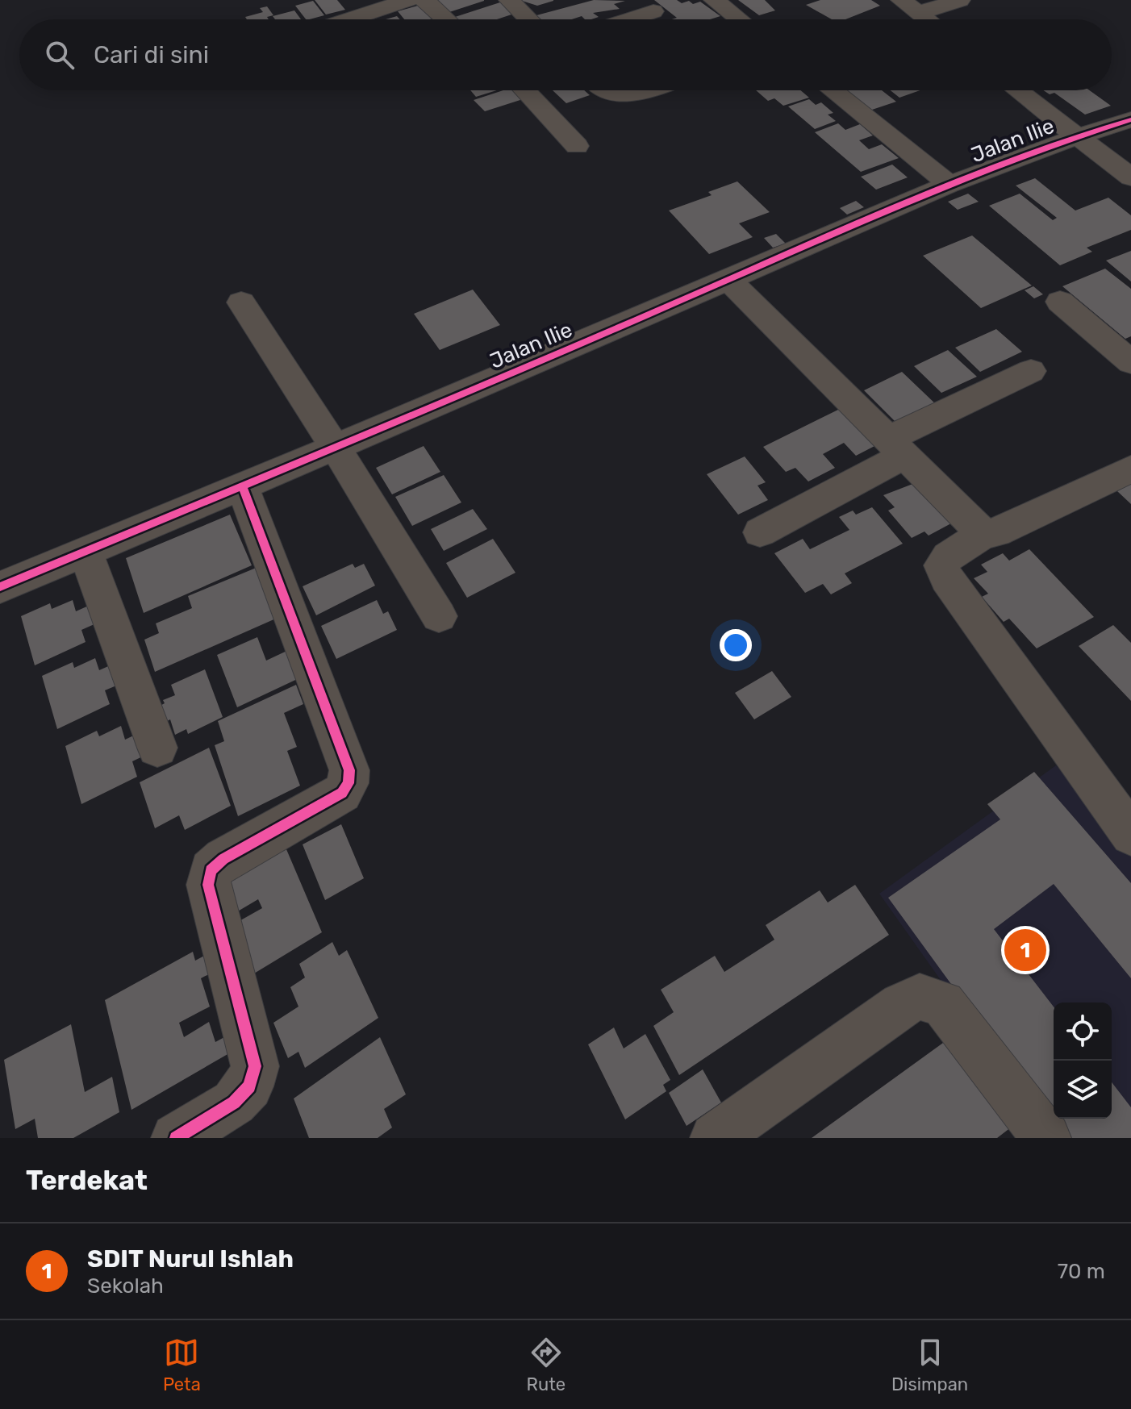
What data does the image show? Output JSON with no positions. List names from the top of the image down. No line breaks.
{"streets":{"street":["Jalan Ilie"]},"page":{"search":"Cari di sini","pins":"1","heading":"Terdekat","list":[{"mark":"1","name":"SDIT Nurul Ishlah","note":"Sekolah","value":"70 m"}],"nav":["Peta","Rute","Disimpan"]}}
